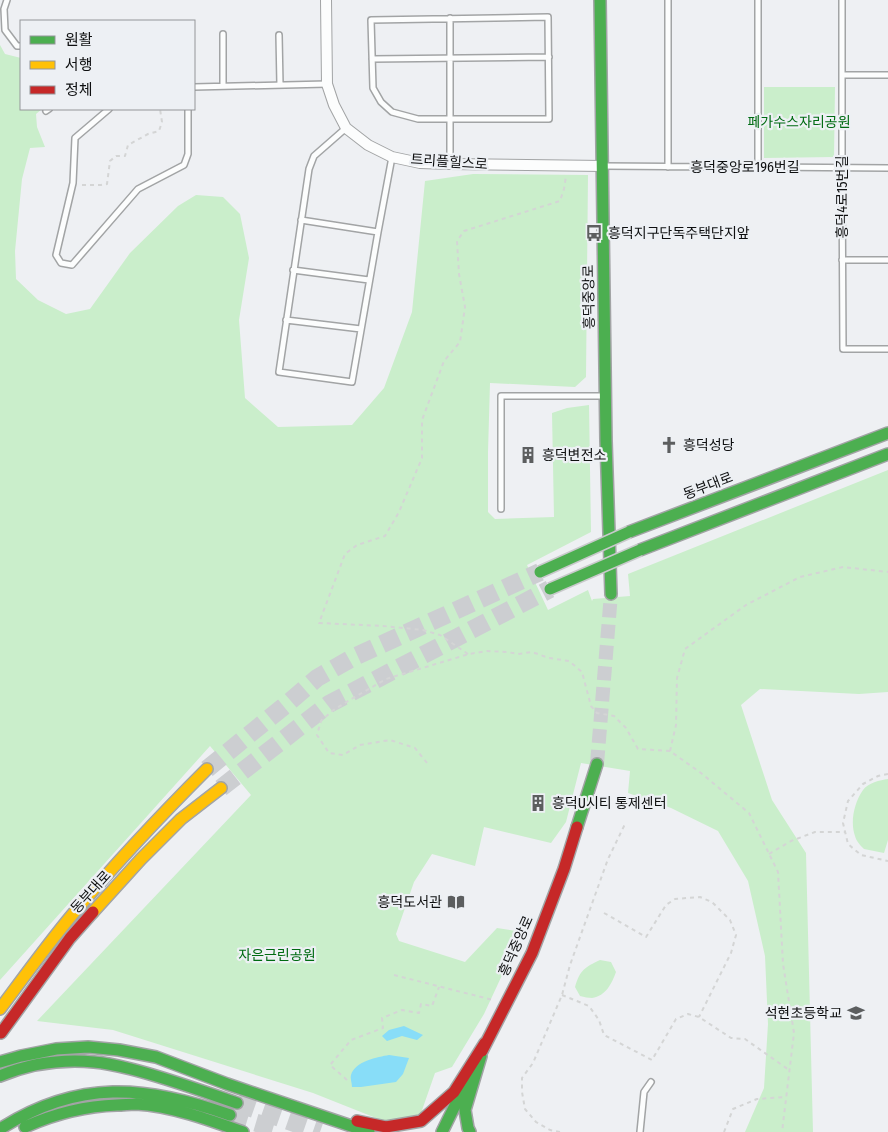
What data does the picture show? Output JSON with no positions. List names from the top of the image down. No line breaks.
{"streets":{"main road":["흥덕중앙로","동부대로"],"street":["트리플힐스로"],"lane":["흥덕중앙로196번길","흥덕4로15번길"]},"crossings":[["트리플힐스로","흥덕중앙로196번길"],["트리플힐스로","흥덕중앙로"],["흥덕중앙로196번길","흥덕4로15번길"],["흥덕중앙로196번길","흥덕중앙로"]],"parks":["페가수스자리공원","자은근린공원"],"places":{"bus stop":["흥덕지구단독주택단지앞"],"church":["흥덕성당"],"building":["흥덕변전소","흥덕U시티 통제센터"],"library":["흥덕도서관"],"school or university":["석현초등학교"]},"legend":["원활","서행","정체"]}
